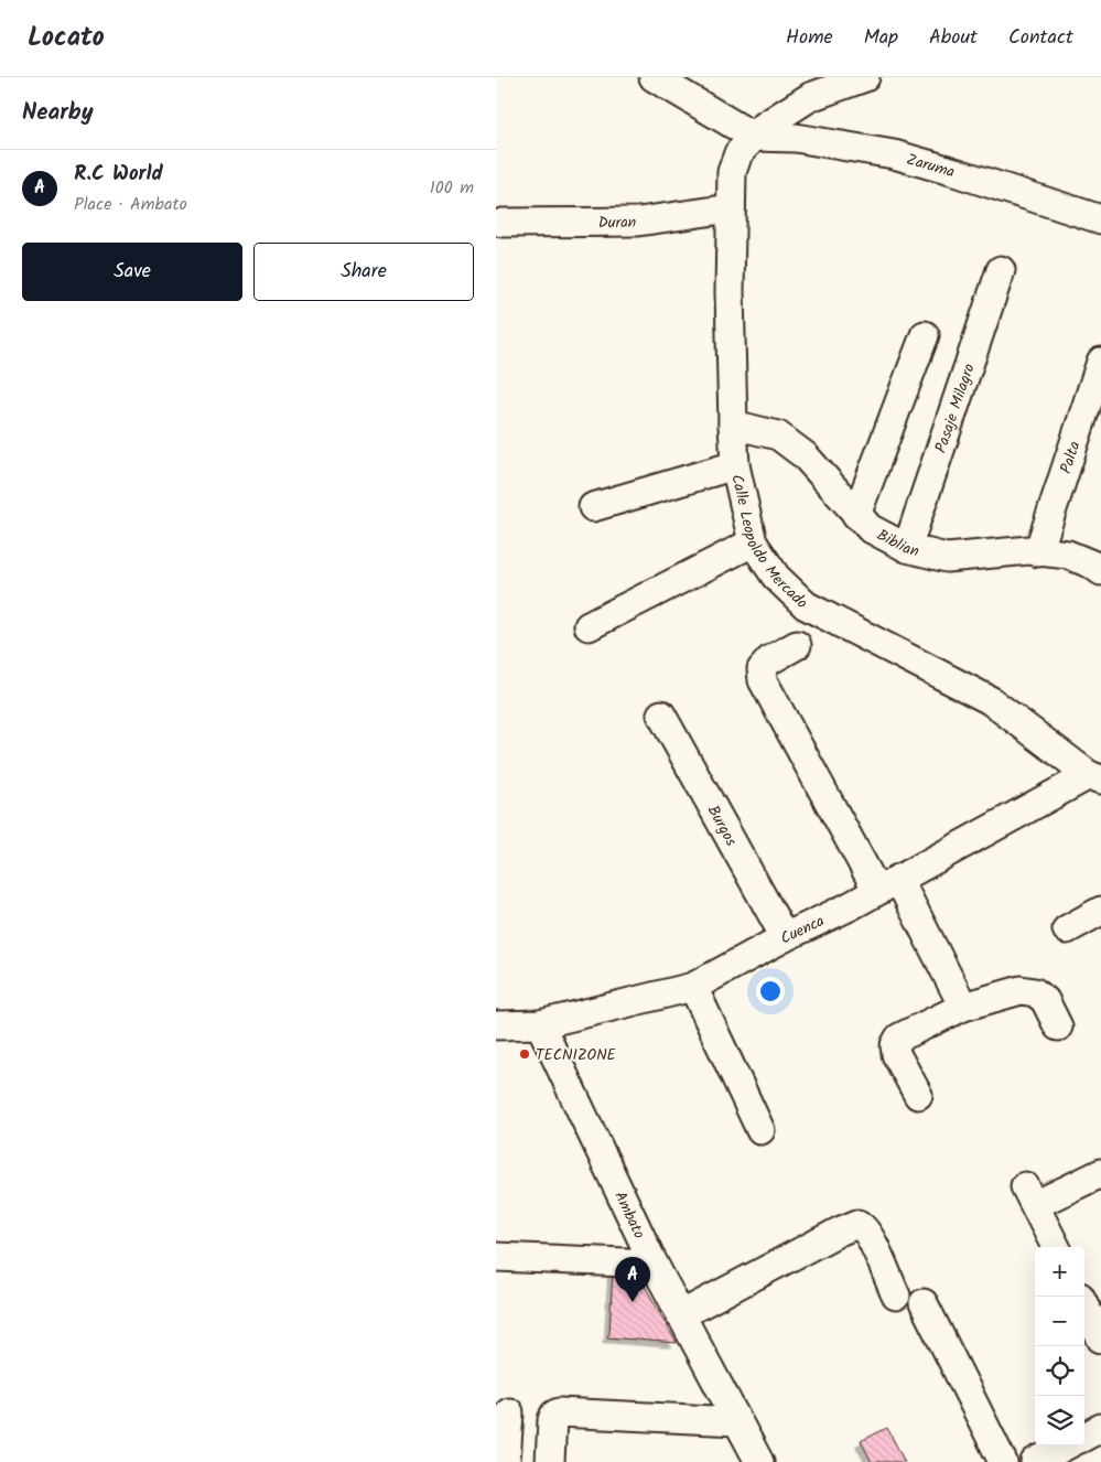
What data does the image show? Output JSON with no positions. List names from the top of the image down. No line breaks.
{"streets":{"street":["Zaruma","Duran","Pasaje Milagro","Palta","Calle Leopoldo Mercado","Biblian","Burgos","Cuenca","Ambato"]},"crossings":[["Zaruma","Calle Leopoldo Mercado"],["Duran","Calle Leopoldo Mercado"],["Pasaje Milagro","Biblian"],["Palta","Biblian"],["Calle Leopoldo Mercado","Biblian"],["Calle Leopoldo Mercado","Cuenca"],["Burgos","Cuenca"],["Cuenca","Ambato"]],"places":["TECNIZONE"],"page":{"header":"Locato","nav":["Home","Map","About","Contact"],"heading":"Nearby","list":[{"mark":"A","name":"R.C World","note":"Place · Ambato","value":"100 m"}],"buttons":["Save","Share"],"map_buttons":["+","−"],"pins":"A"}}
